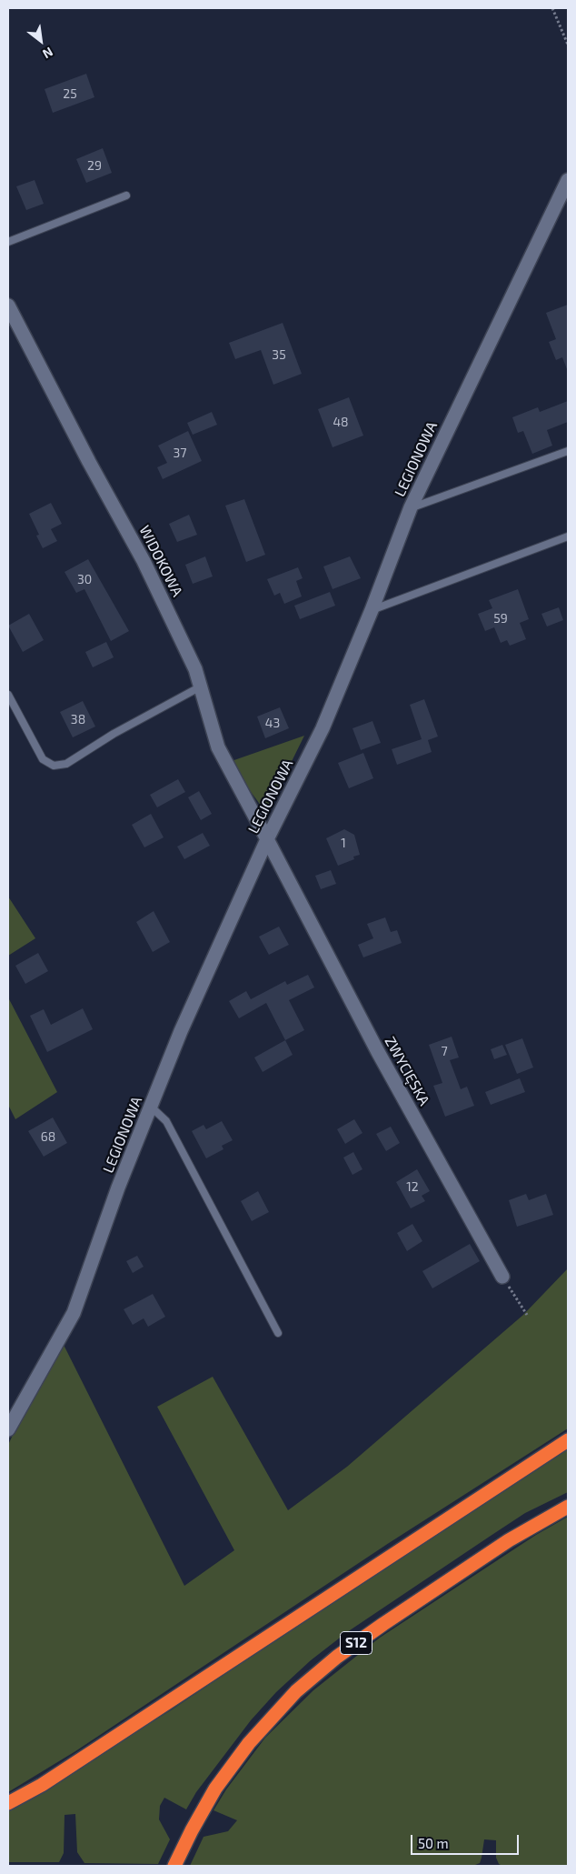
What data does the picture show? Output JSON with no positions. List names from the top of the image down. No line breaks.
{"streets":{"highway":["S12"],"street":["LEGIONOWA","WIDOKOWA","ZWYCIĘSKA"]},"crossings":[["LEGIONOWA","WIDOKOWA"],["LEGIONOWA","ZWYCIĘSKA"],["WIDOKOWA","ZWYCIĘSKA"]],"house_numbers":["25","29","35","48","37","30","59","38","43","1","7","68","12"],"scale_bar":"50 m","north":"bottom right"}
